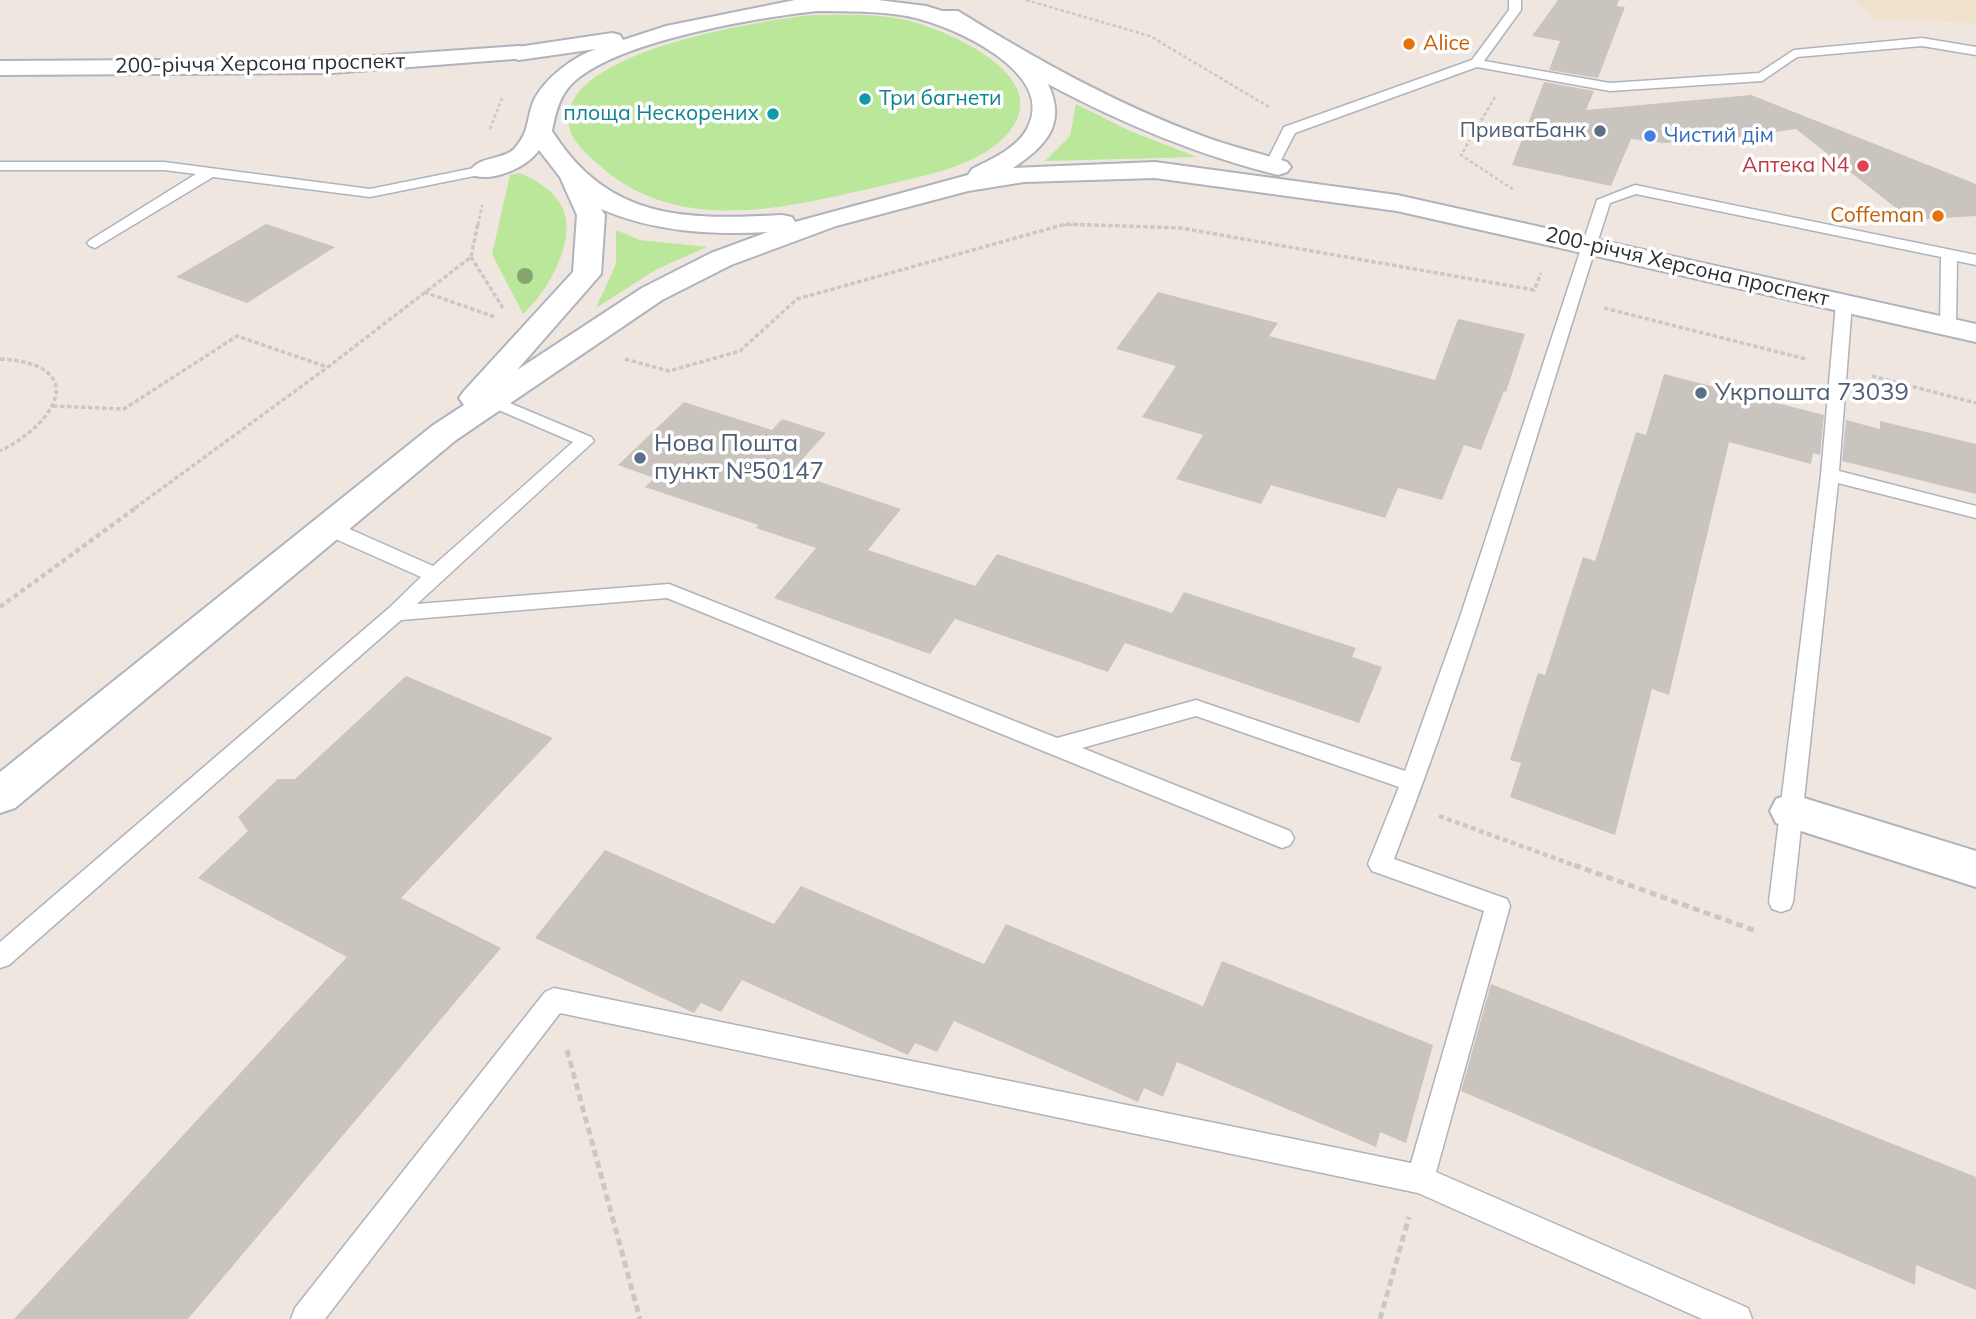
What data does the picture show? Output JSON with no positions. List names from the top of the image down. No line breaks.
{"streets":{"street":["200-річчя Херсона проспект"]},"places":["Alice","Три багнети","площа Нескорених","ПриватБанк","Чистий дім","Аптека N4","Coffeman","Укрпошта 73039","Нова Пошта пункт №50147"]}
